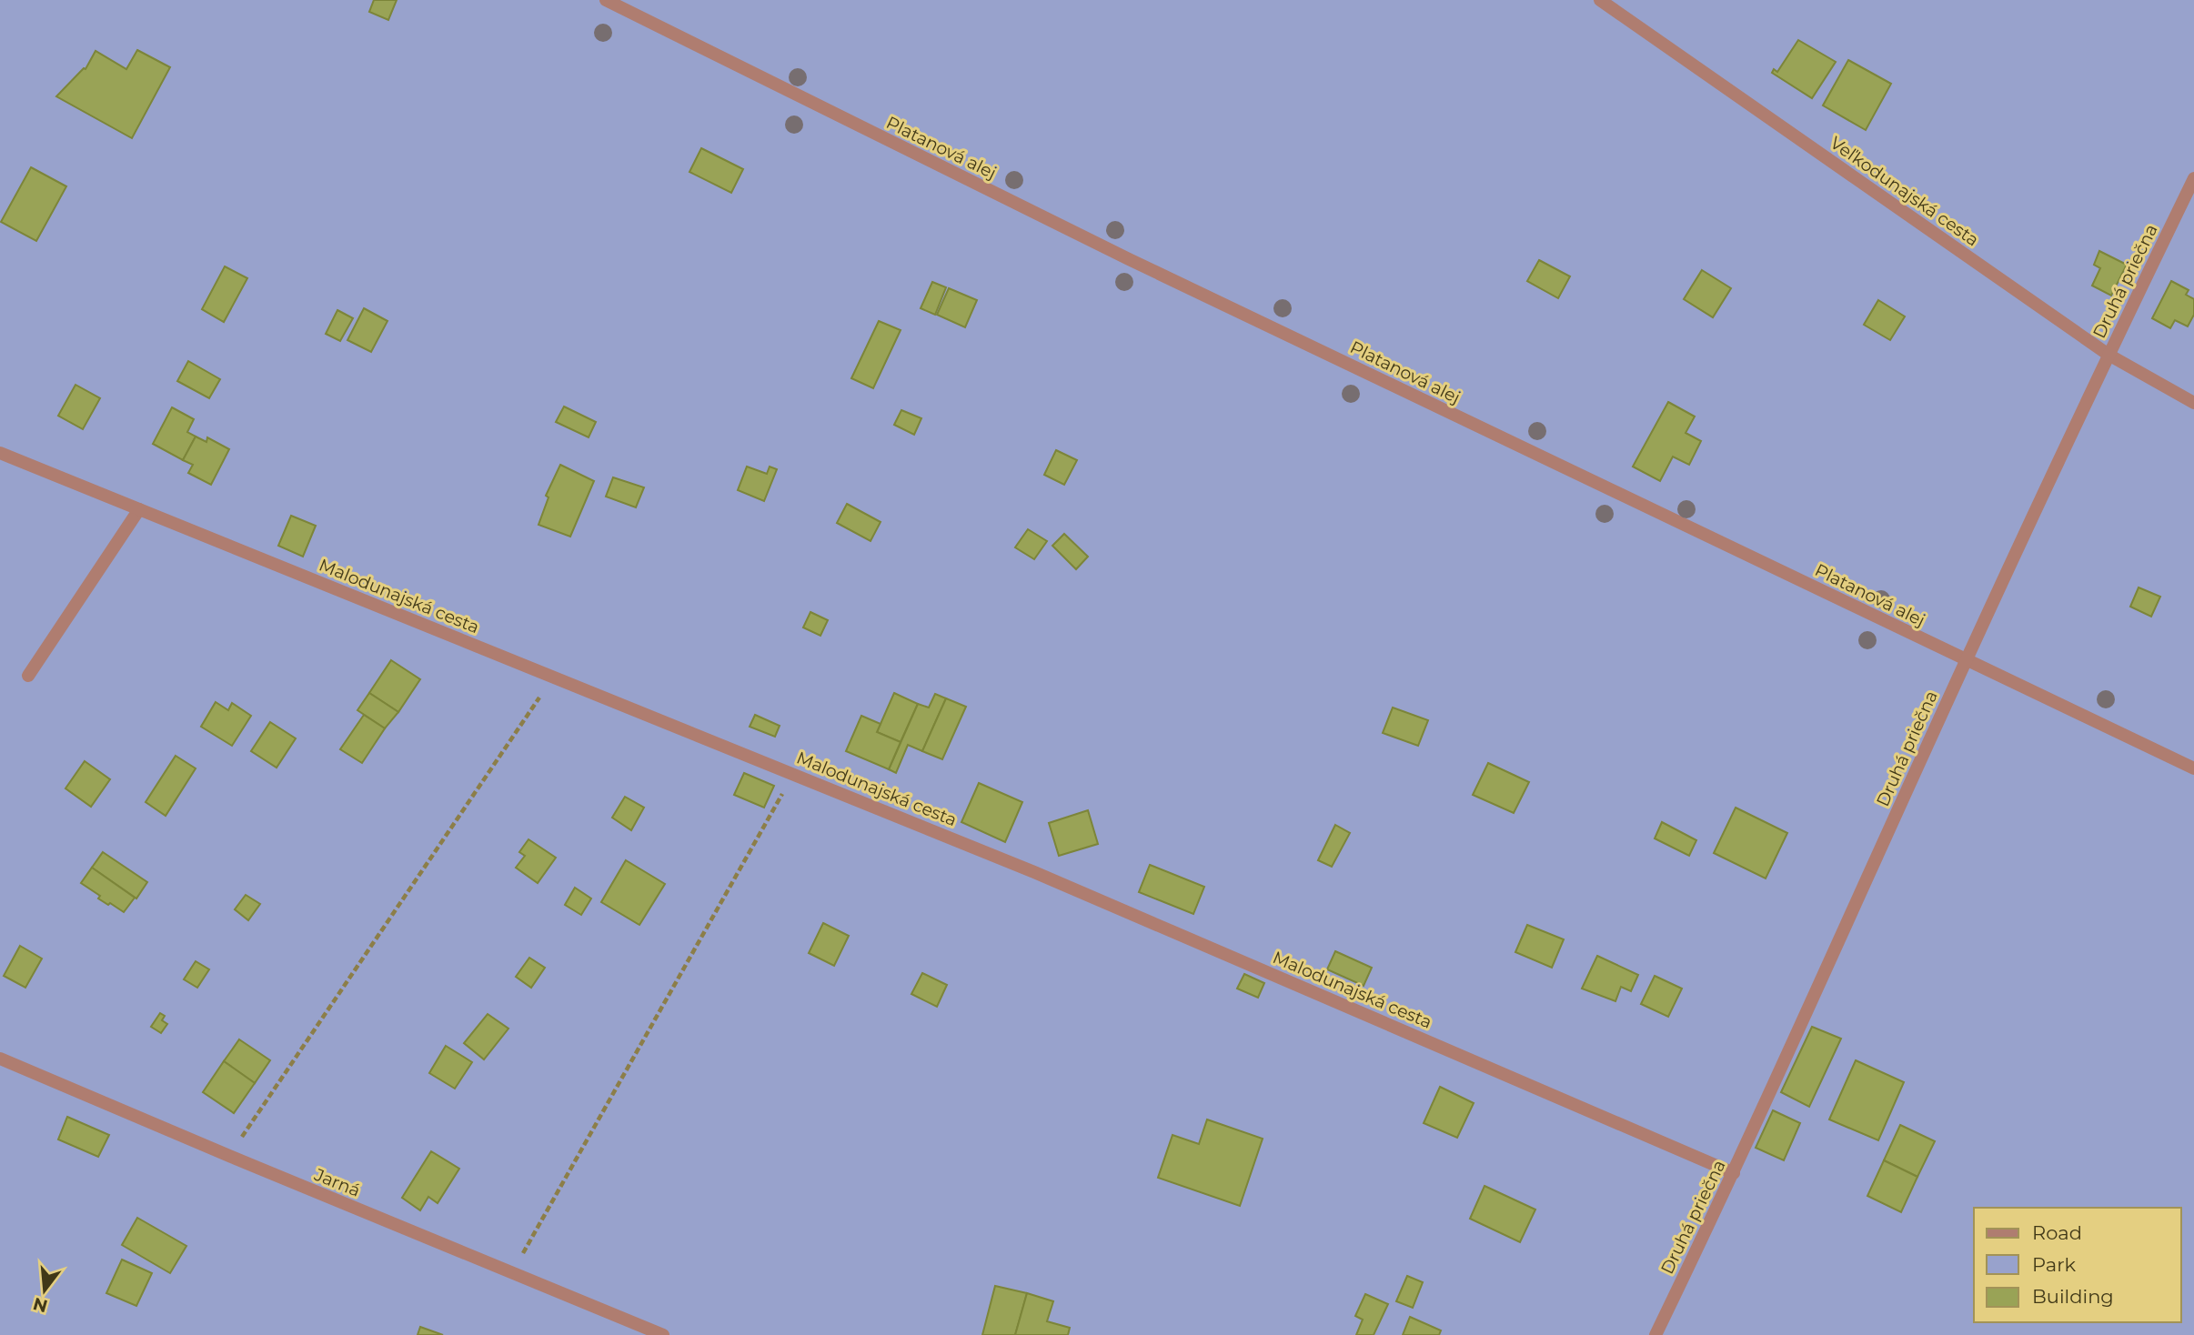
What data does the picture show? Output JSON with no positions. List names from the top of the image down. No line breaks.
{"streets":{"street":["Platanová alej","Veľkodunajská cesta","Druhá priečna","Malodunajská cesta","Jarná"]},"crossings":[["Platanová alej","Druhá priečna"],["Veľkodunajská cesta","Druhá priečna"],["Druhá priečna","Malodunajská cesta"]],"legend":["Road","Park","Building"],"north":"bottom"}
